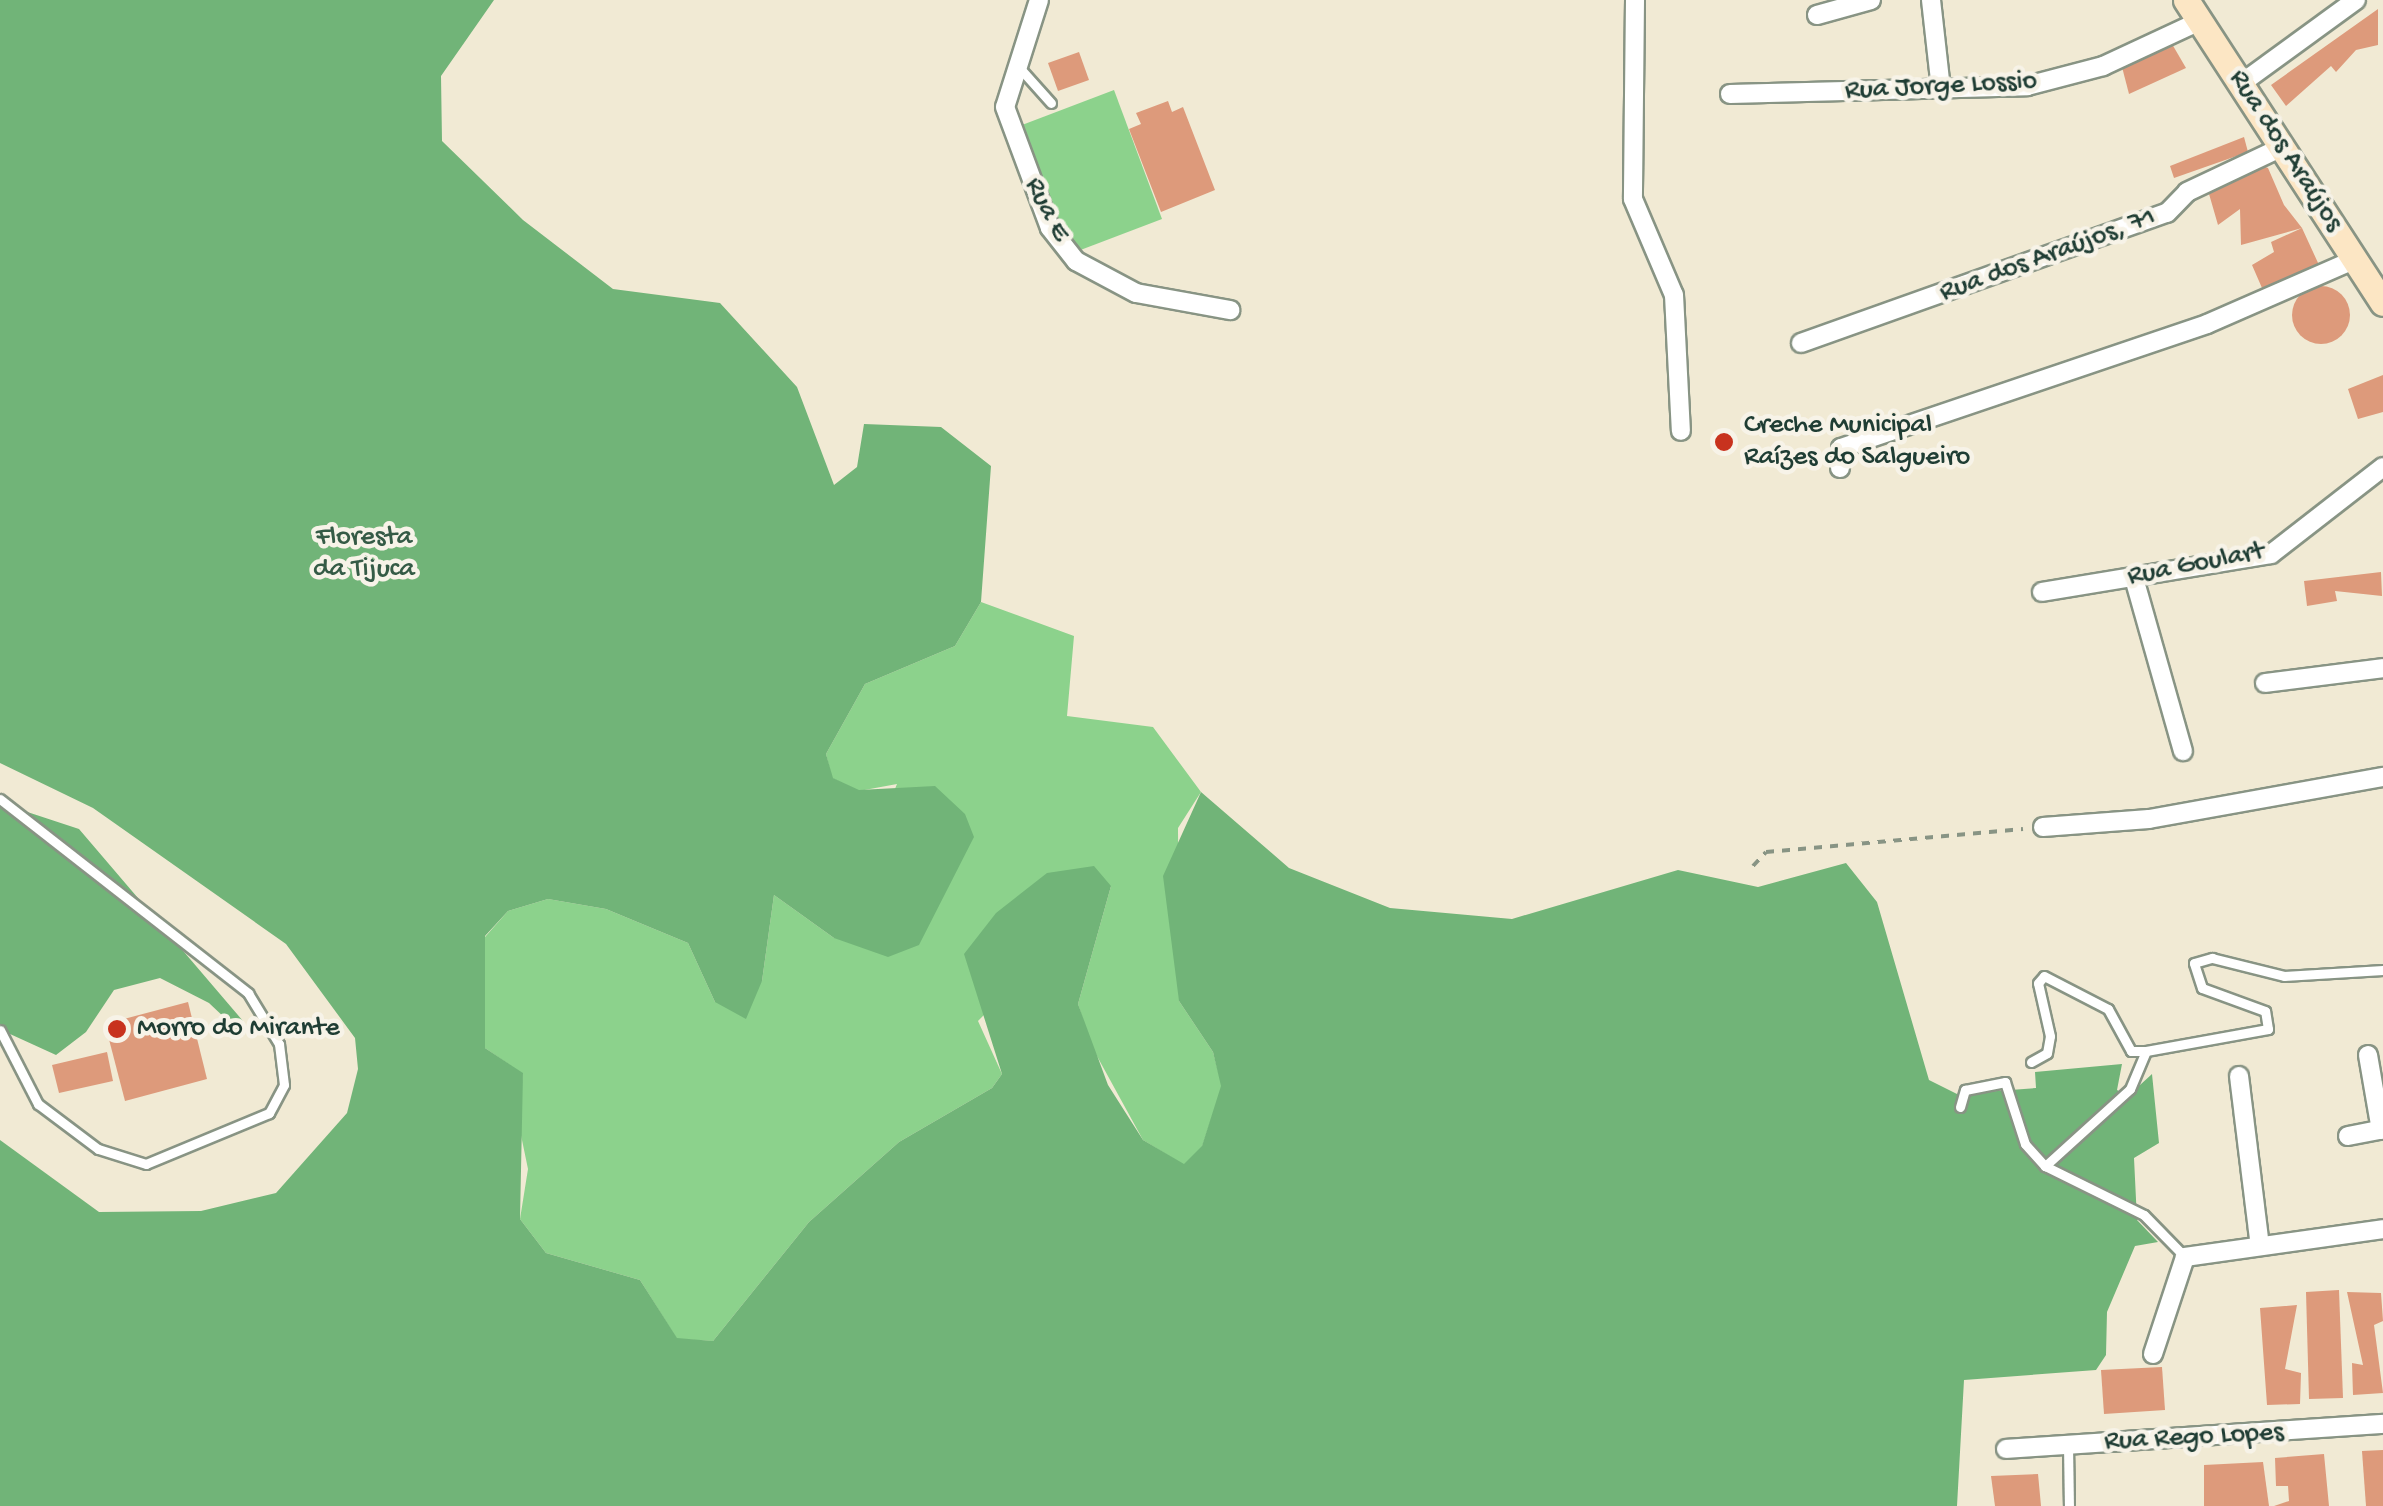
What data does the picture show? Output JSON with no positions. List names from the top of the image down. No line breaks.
{"streets":{"street":["Rua Jorge Lossio","Rua dos Araújos","Rua E","Rua dos Araújos, 71","Rua Goulart","Rua Rego Lopes"]},"crossings":[["Rua Jorge Lossio","Rua dos Araújos"],["Rua dos Araújos","Rua dos Araújos, 71"]],"parks":["Floresta da Tijuca"],"places":["Creche Municipal Raízes do Salgueiro","Morro do Mirante"]}
